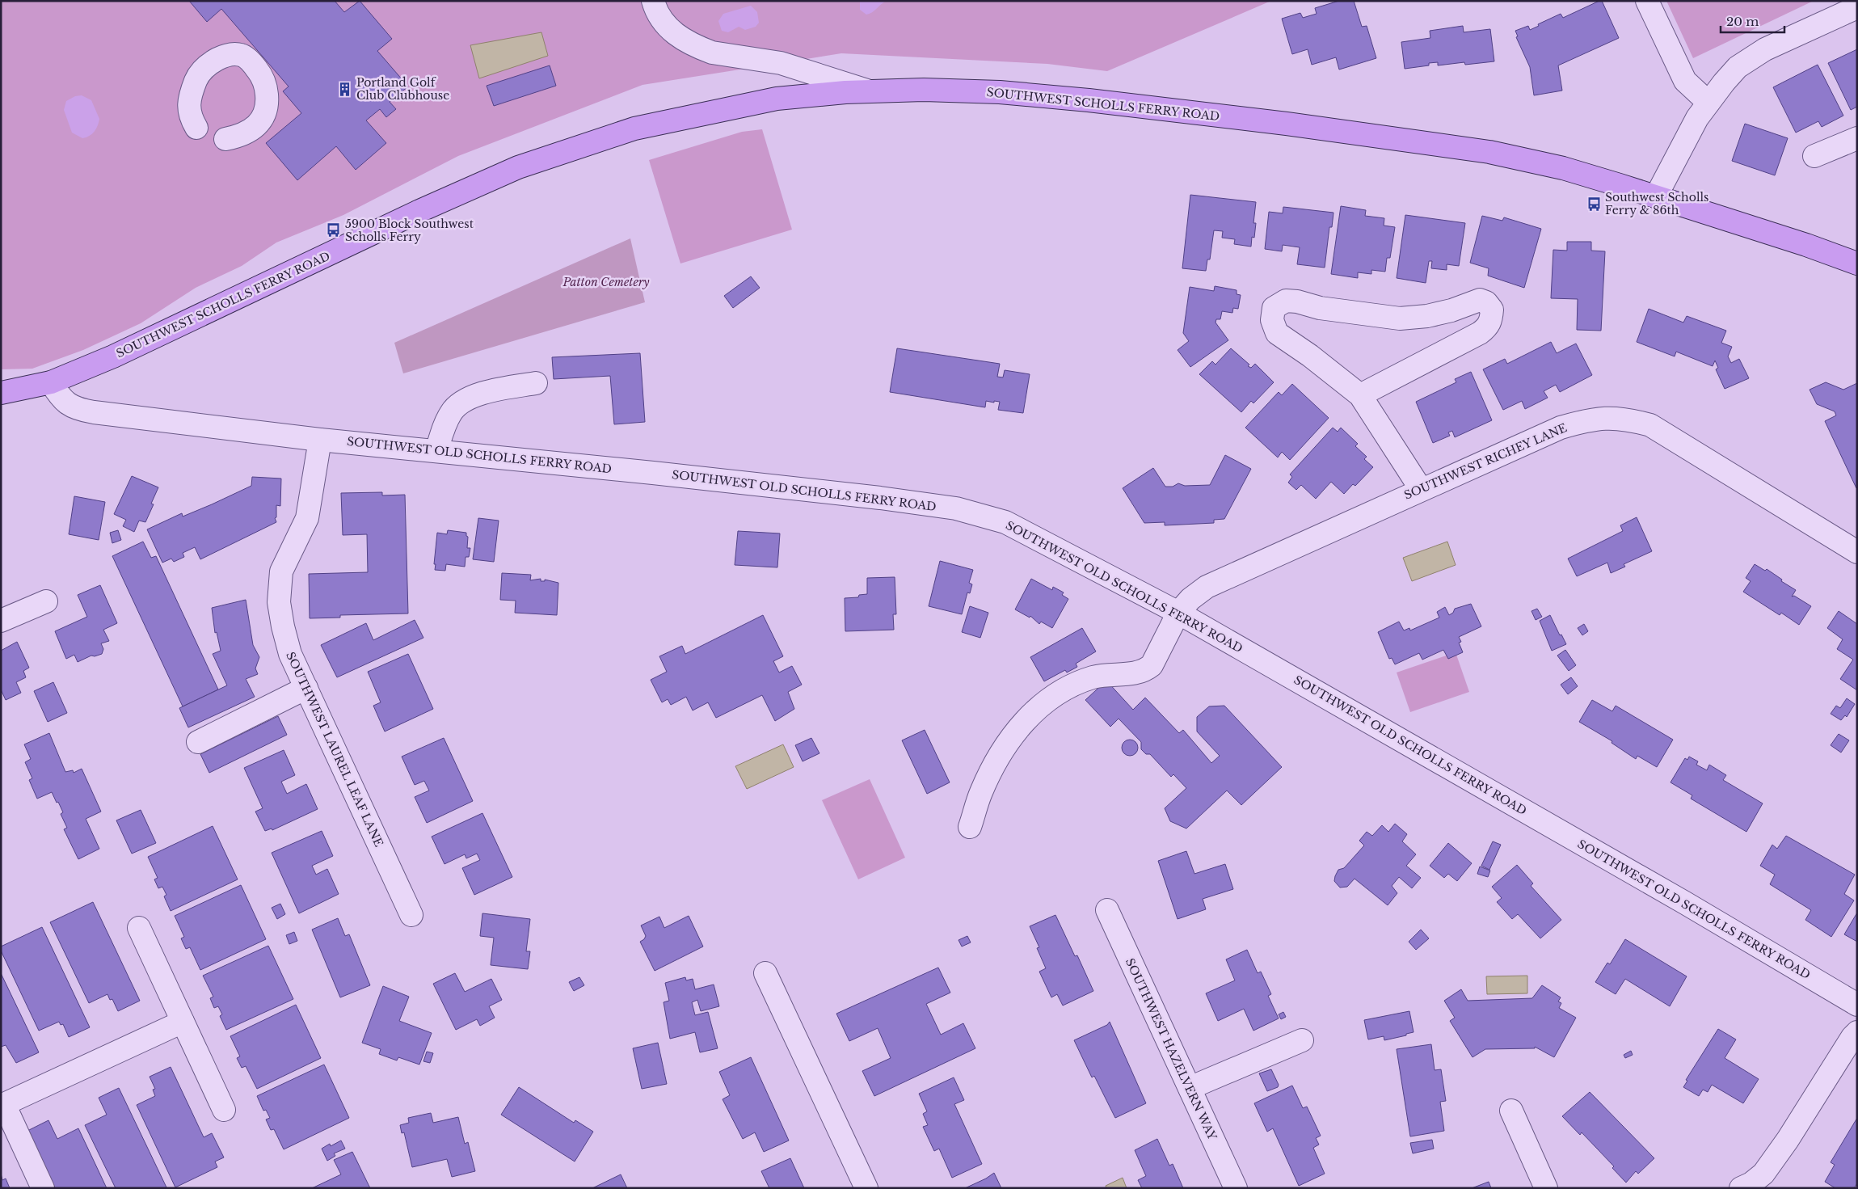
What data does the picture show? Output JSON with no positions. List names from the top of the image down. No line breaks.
{"streets":{"main road":["SOUTHWEST SCHOLLS FERRY ROAD"],"street":["SOUTHWEST OLD SCHOLLS FERRY ROAD","SOUTHWEST RICHEY LANE","SOUTHWEST LAUREL LEAF LANE","SOUTHWEST HAZELVERN WAY"]},"crossings":[["SOUTHWEST SCHOLLS FERRY ROAD","SOUTHWEST OLD SCHOLLS FERRY ROAD"],["SOUTHWEST OLD SCHOLLS FERRY ROAD","SOUTHWEST RICHEY LANE"],["SOUTHWEST OLD SCHOLLS FERRY ROAD","SOUTHWEST LAUREL LEAF LANE"]],"parks":["Patton Cemetery"],"places":{"building":["Portland Golf Club Clubhouse"],"bus stop":["Southwest Scholls Ferry & 86th","5900 Block Southwest Scholls Ferry"]},"scale_bar":"20 m"}
